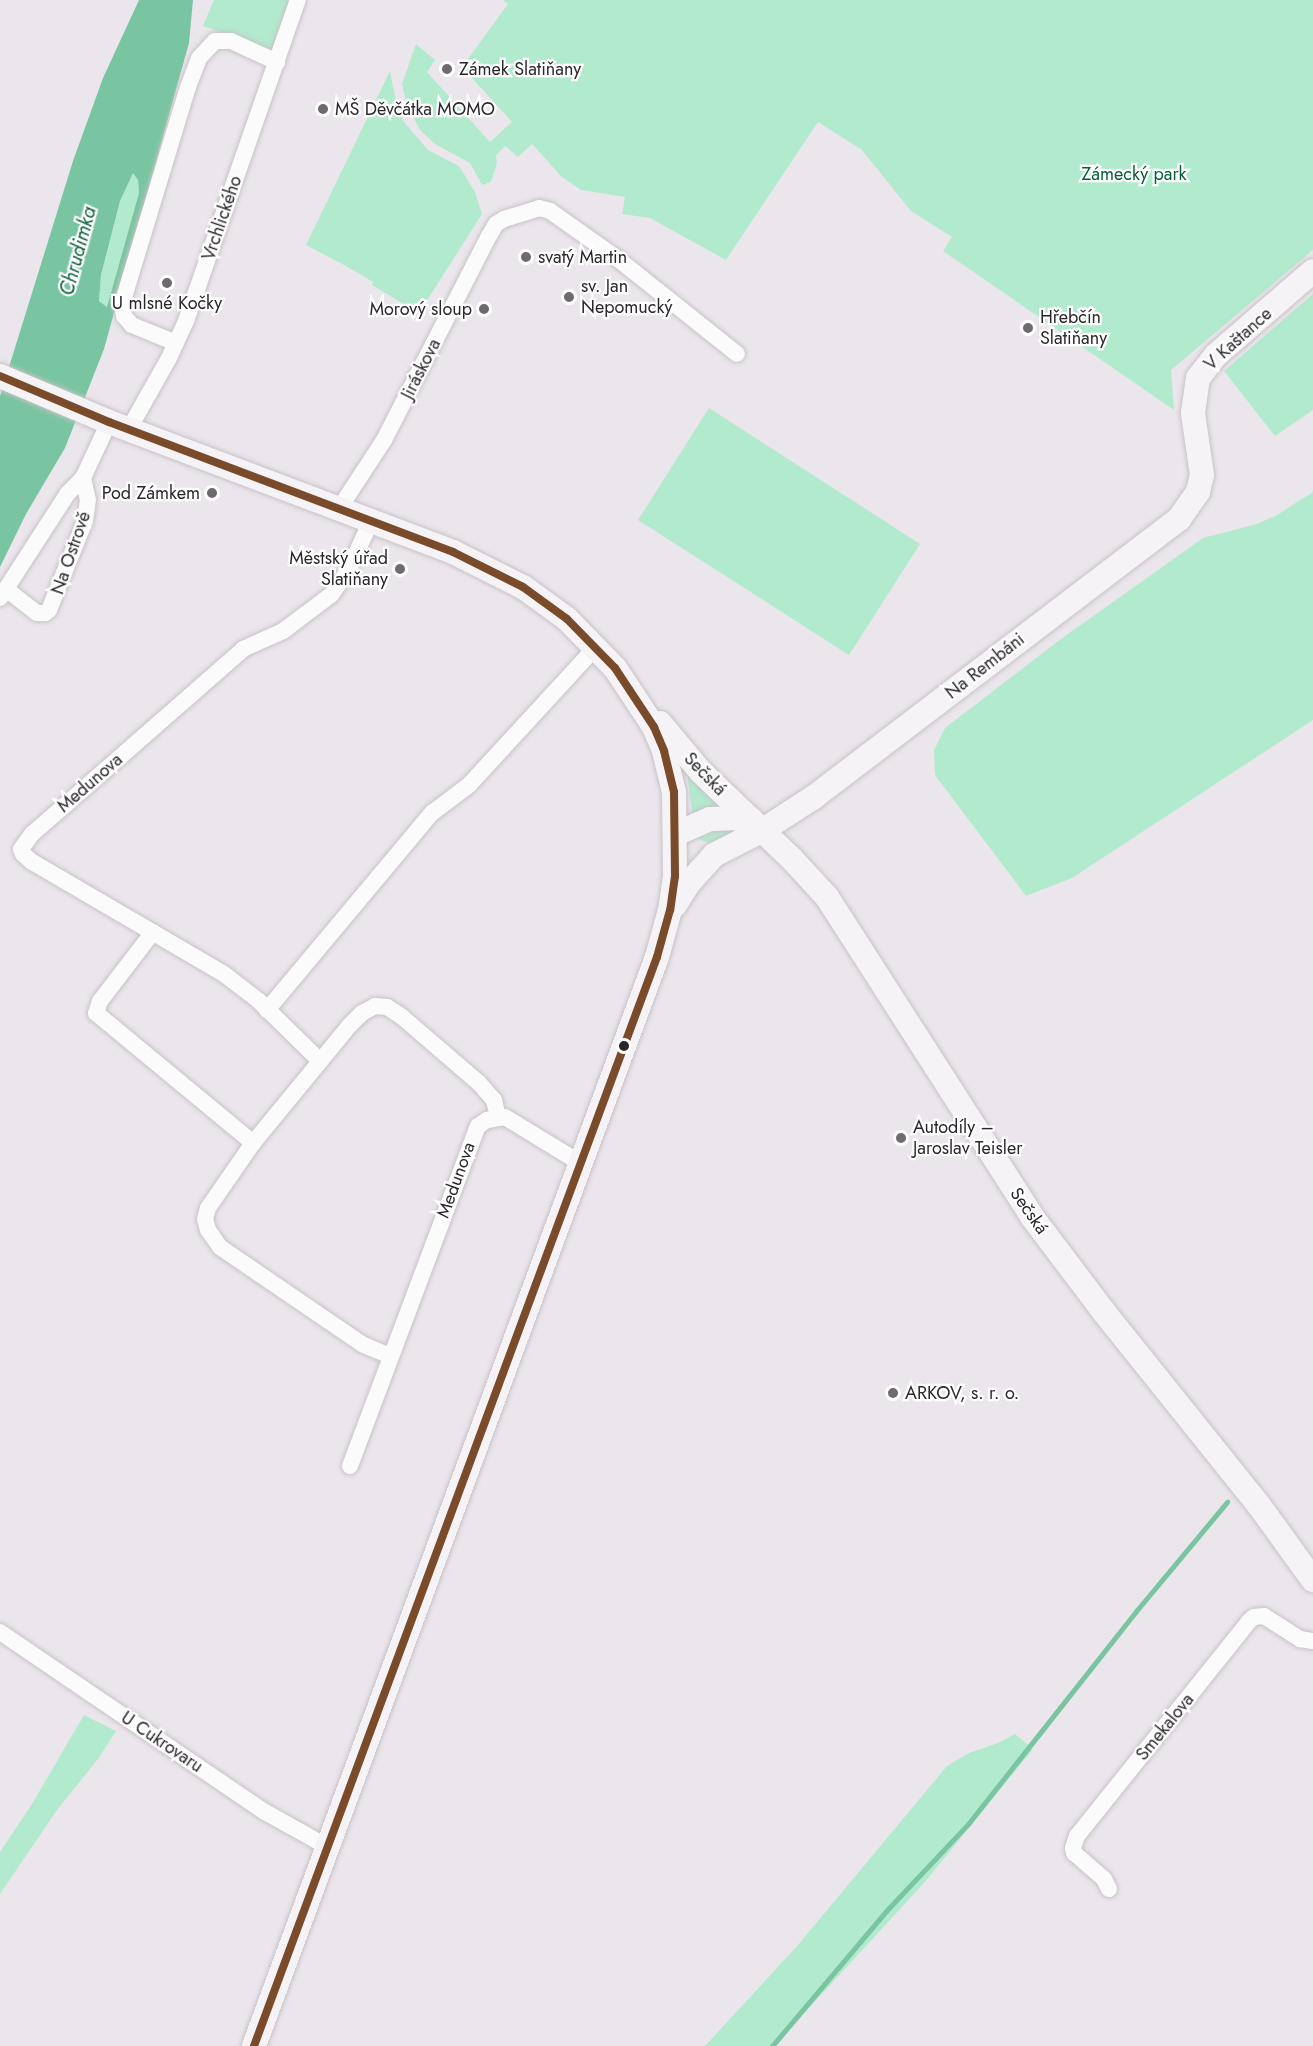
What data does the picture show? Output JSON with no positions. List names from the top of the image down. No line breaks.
{"streets":{"street":["Vrchlického","V Kaštance","Jiráskova","Na Ostrově","Na Rembáni","Sečská","Medunova","Smekalova","U Cukrovaru"]},"crossings":[["Vrchlického","Na Ostrově"],["V Kaštance","Na Rembáni"],["Na Rembáni","Sečská"]],"water":["Chrudimka"],"parks":["Zámecký park"],"places":["Zámek Slatiňany","MŠ Děvčátka MOMO","svatý Martin","U mlsné Kočky","sv. Jan Nepomucký","Morový sloup","Hřebčín Slatiňany","Pod Zámkem","Městský úřad Slatiňany","Autodíly – Jaroslav Teisler","ARKOV, s. r. o."]}
